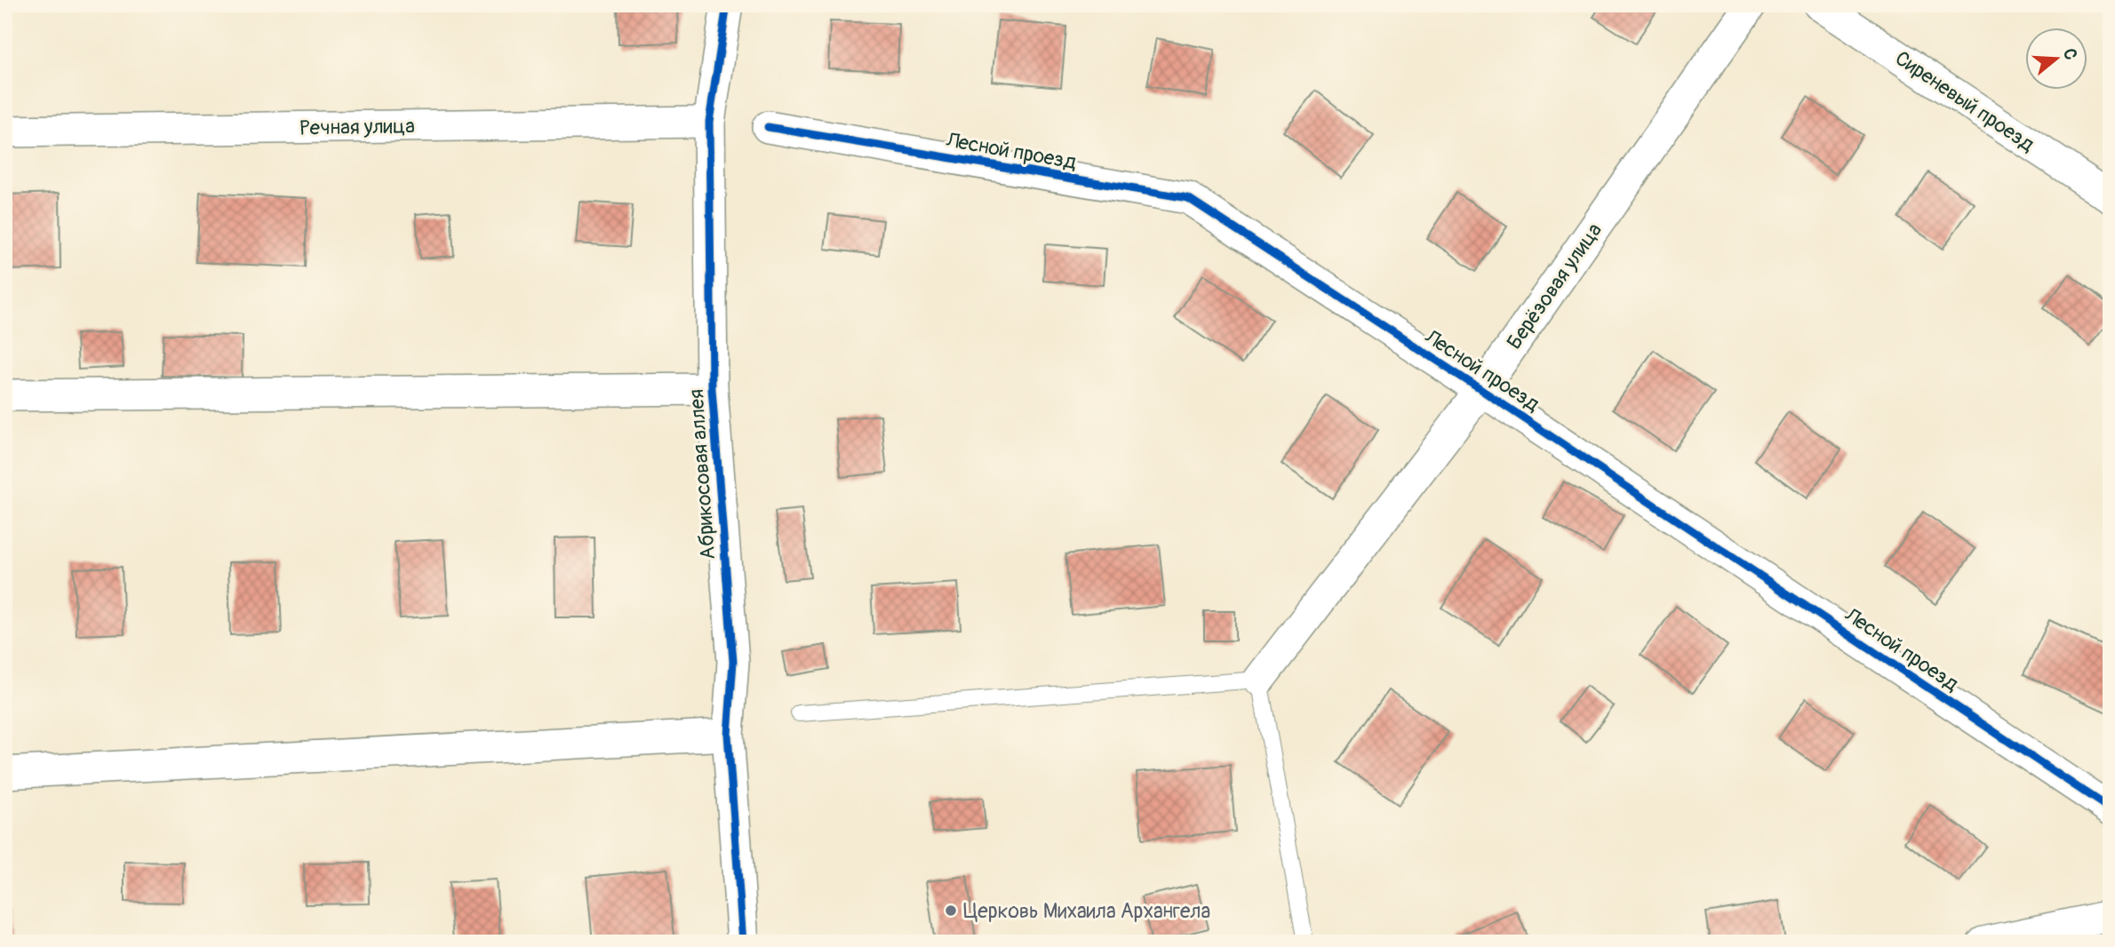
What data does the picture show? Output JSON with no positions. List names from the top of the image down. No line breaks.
{"streets":{"street":["Сиреневый проезд","Речная улица","Лесной проезд","Берёзовая улица","Абрикосовая аллея"]},"crossings":[["Речная улица","Абрикосовая аллея"],["Лесной проезд","Берёзовая улица"]],"places":["Церковь Михаила Архангела"],"north":"right"}
